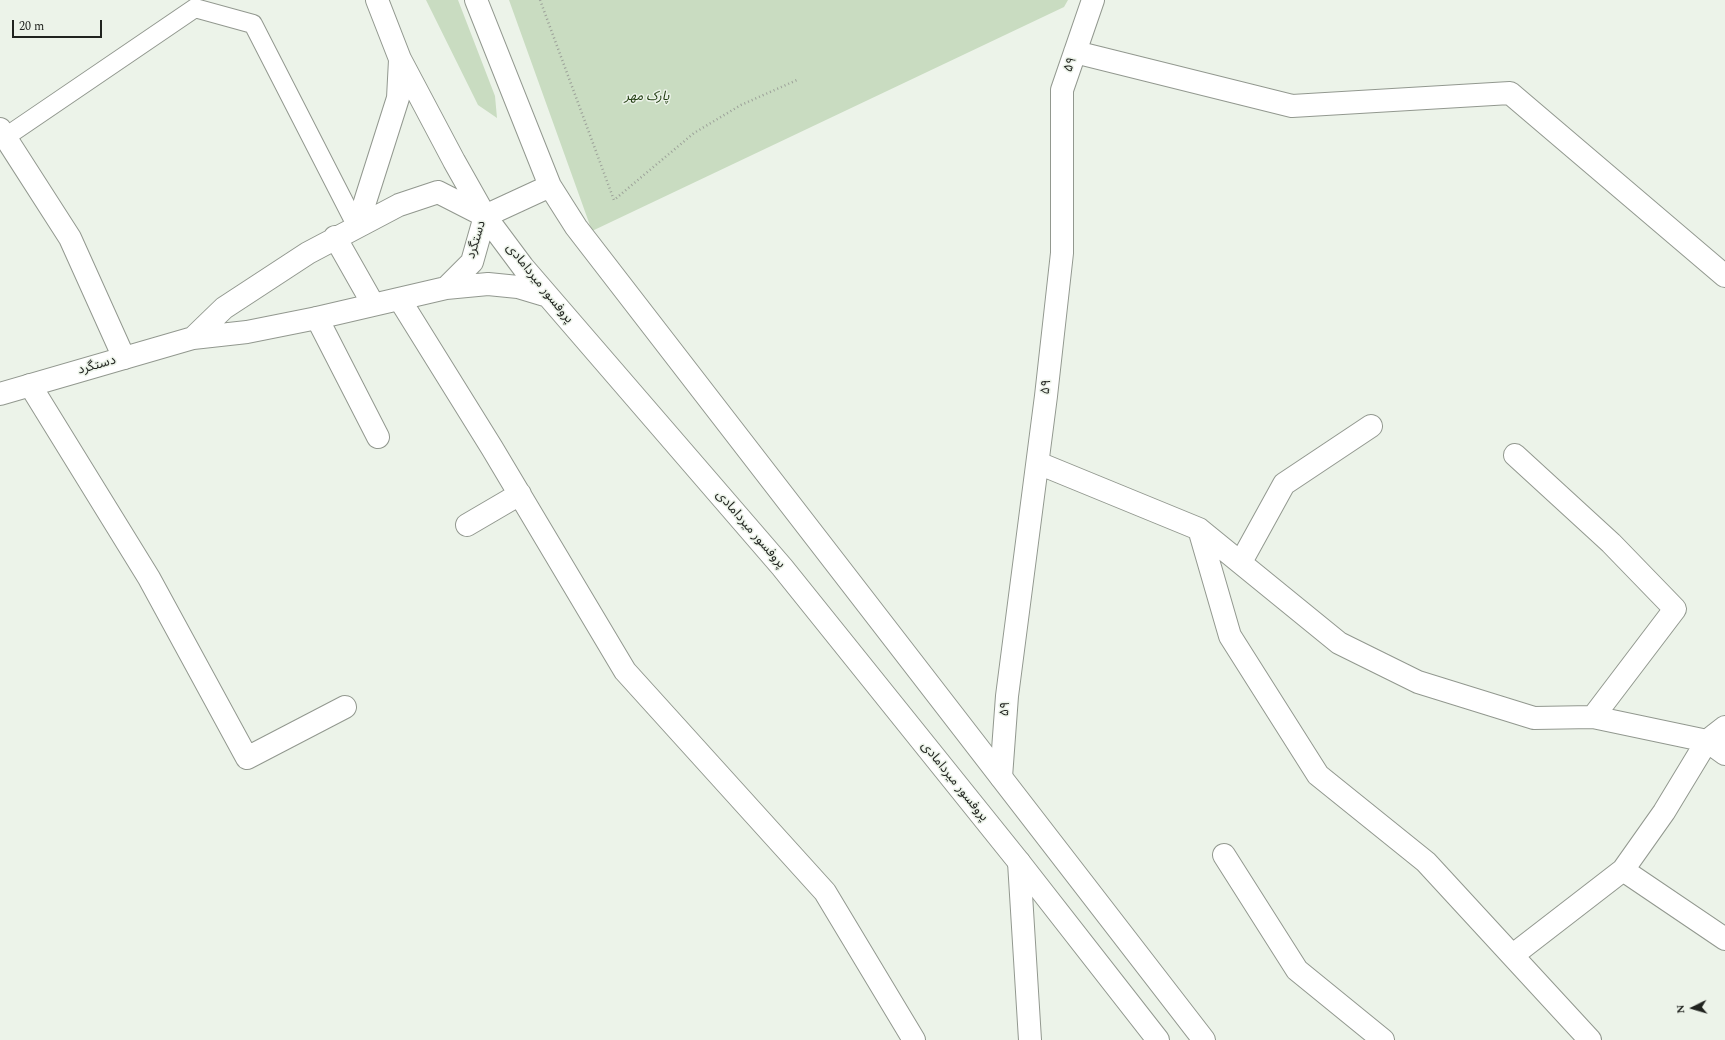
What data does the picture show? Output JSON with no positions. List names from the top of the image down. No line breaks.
{"streets":{"street":["۵۹","دستگرد","پروفسور میردامادی"]},"crossings":[["دستگرد","پروفسور میردامادی"]],"parks":["پارک مهر"],"scale_bar":"20 m","north":"left"}
